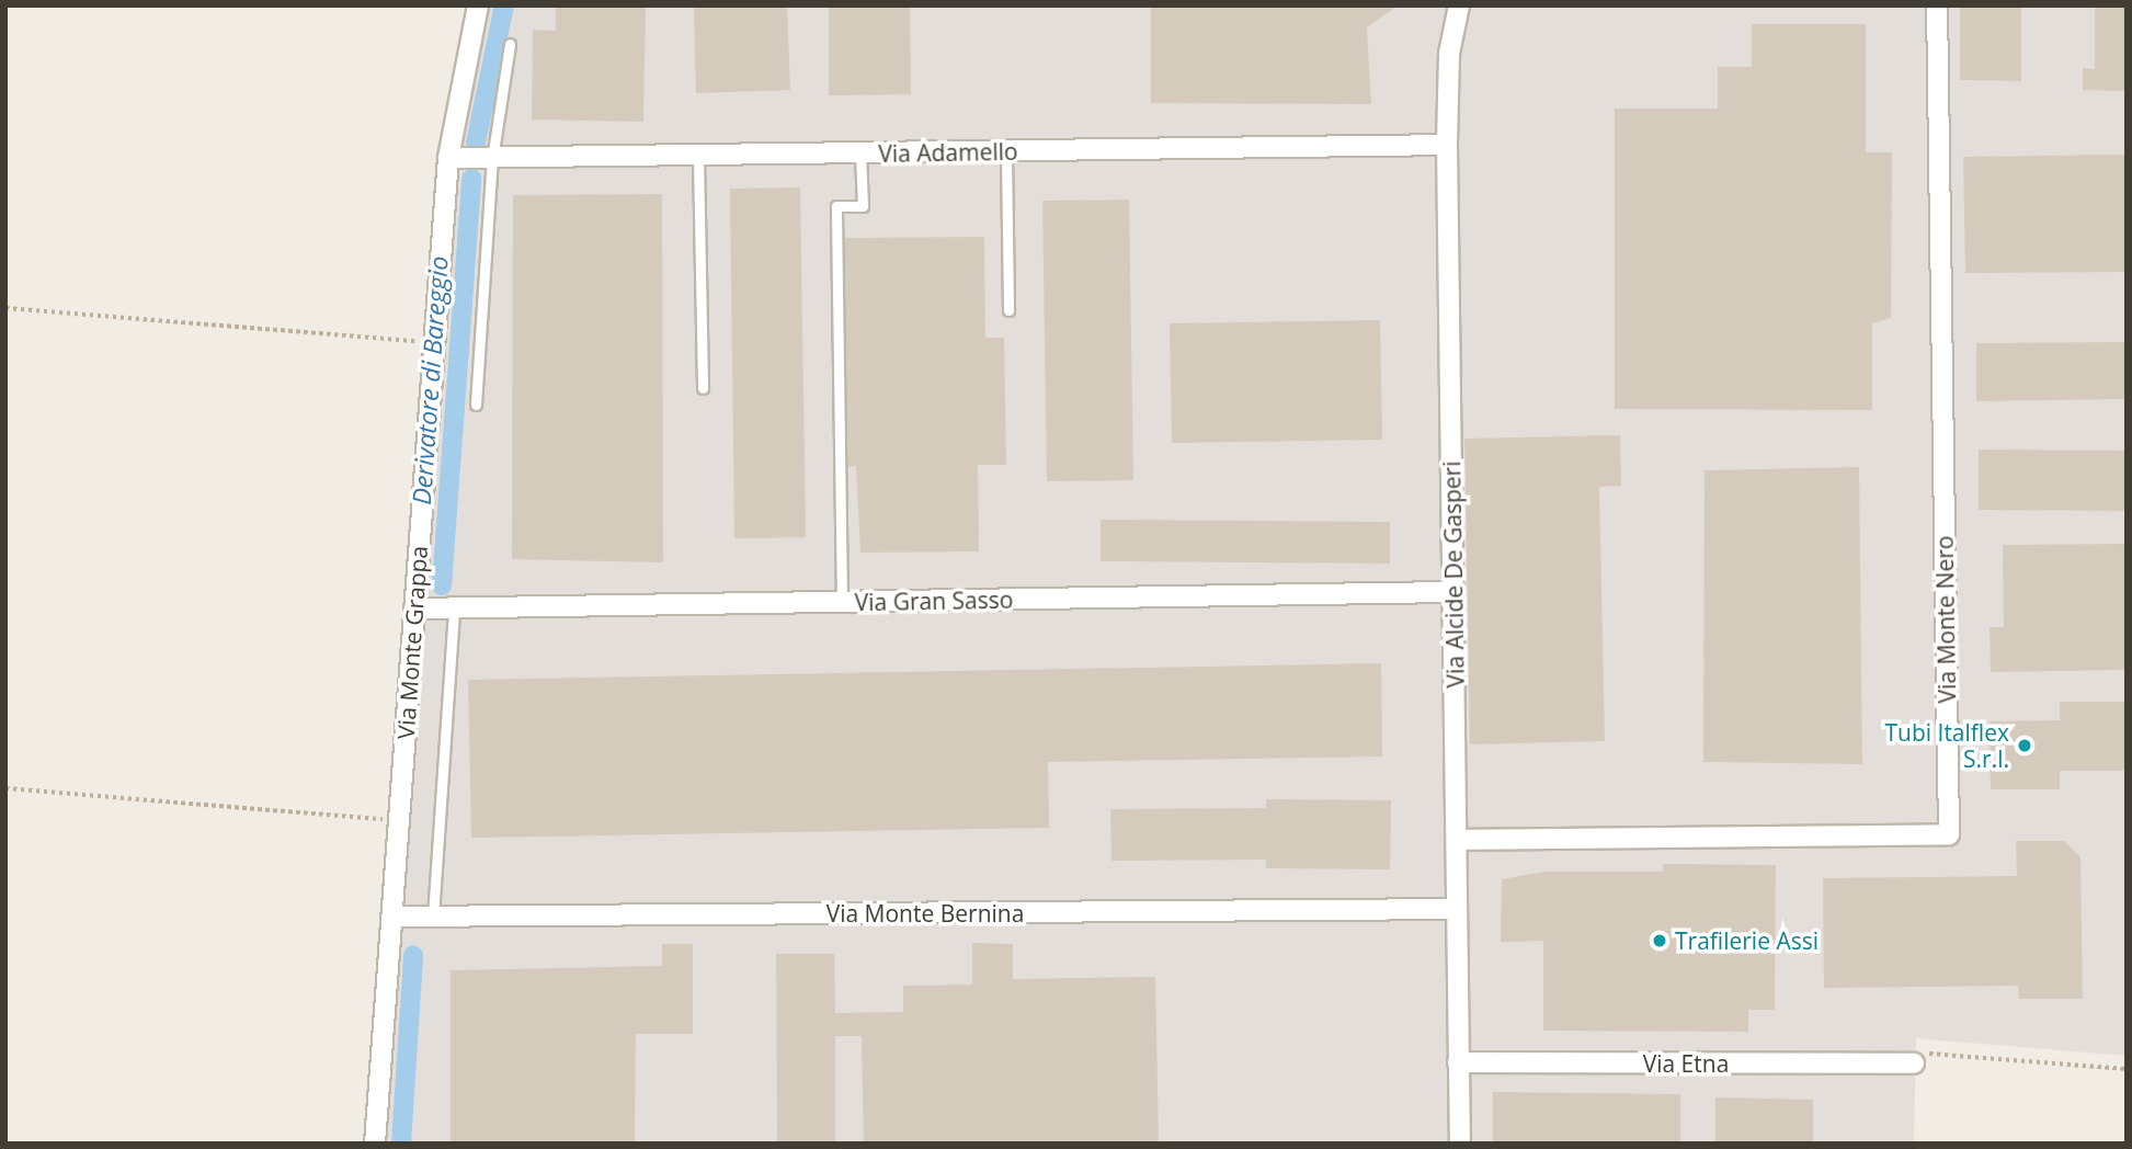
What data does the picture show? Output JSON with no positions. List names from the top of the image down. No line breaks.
{"streets":{"street":["Via Adamello","Via Alcide De Gasperi","Via Gran Sasso","Via Monte Nero","Via Monte Grappa","Via Monte Bernina","Via Etna"]},"crossings":[["Via Adamello","Via Alcide De Gasperi"],["Via Adamello","Via Monte Grappa"],["Via Alcide De Gasperi","Via Gran Sasso"],["Via Alcide De Gasperi","Via Monte Nero"],["Via Alcide De Gasperi","Via Monte Bernina"],["Via Alcide De Gasperi","Via Etna"],["Via Gran Sasso","Via Monte Grappa"],["Via Monte Grappa","Via Monte Bernina"]],"water":["Derivatore di Bareggio"],"places":["Tubi Italflex S.r.l.","Trafilerie Assi"]}
